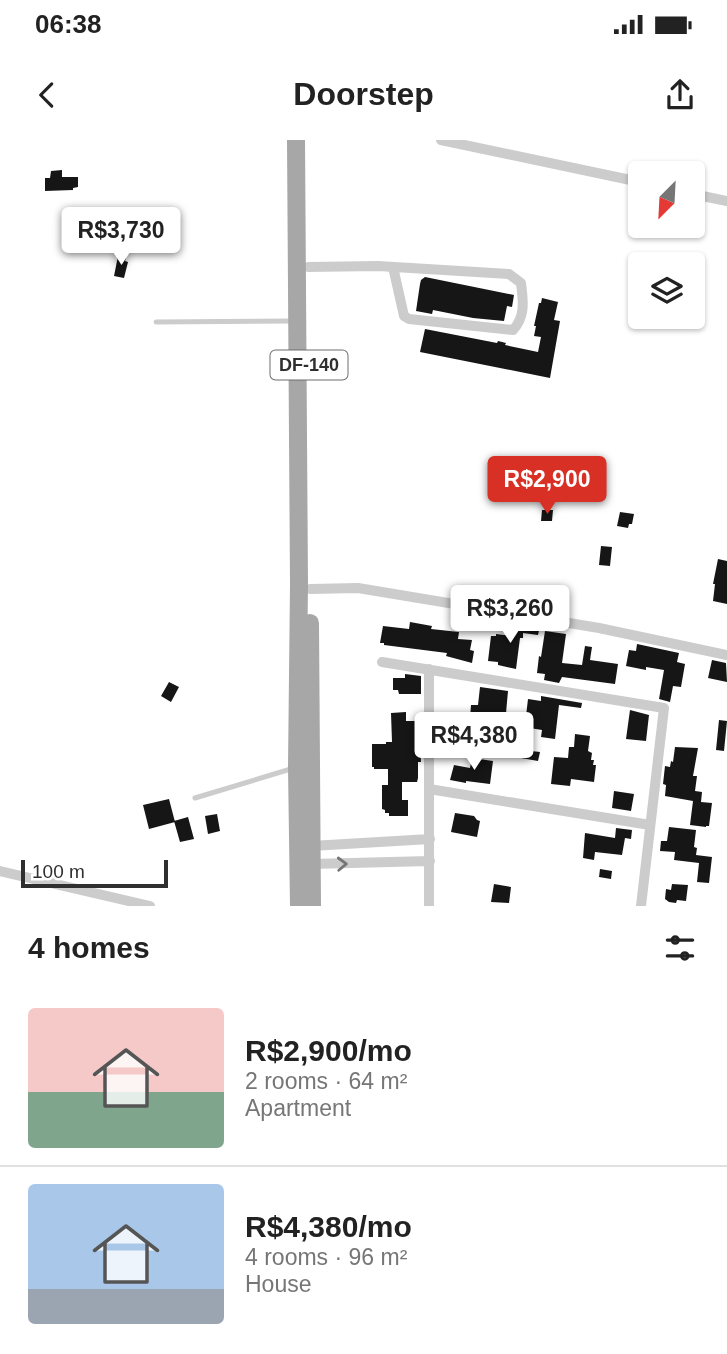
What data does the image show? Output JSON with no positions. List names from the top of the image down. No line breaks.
{"streets":{"main road":["DF-140"]},"scale_bar":"100 m","north":"bottom left","page":{"status":"06:38","header":"Doorstep","price":["R$3,730","R$2,900","R$3,260","R$4,380"],"scale":"100 m","heading":"4 homes","list":[{"name":"R$2,900/mo","note":"2 rooms · 64 m² · Apartment"},{"name":"R$4,380/mo","note":"4 rooms · 96 m² · House"}]}}
